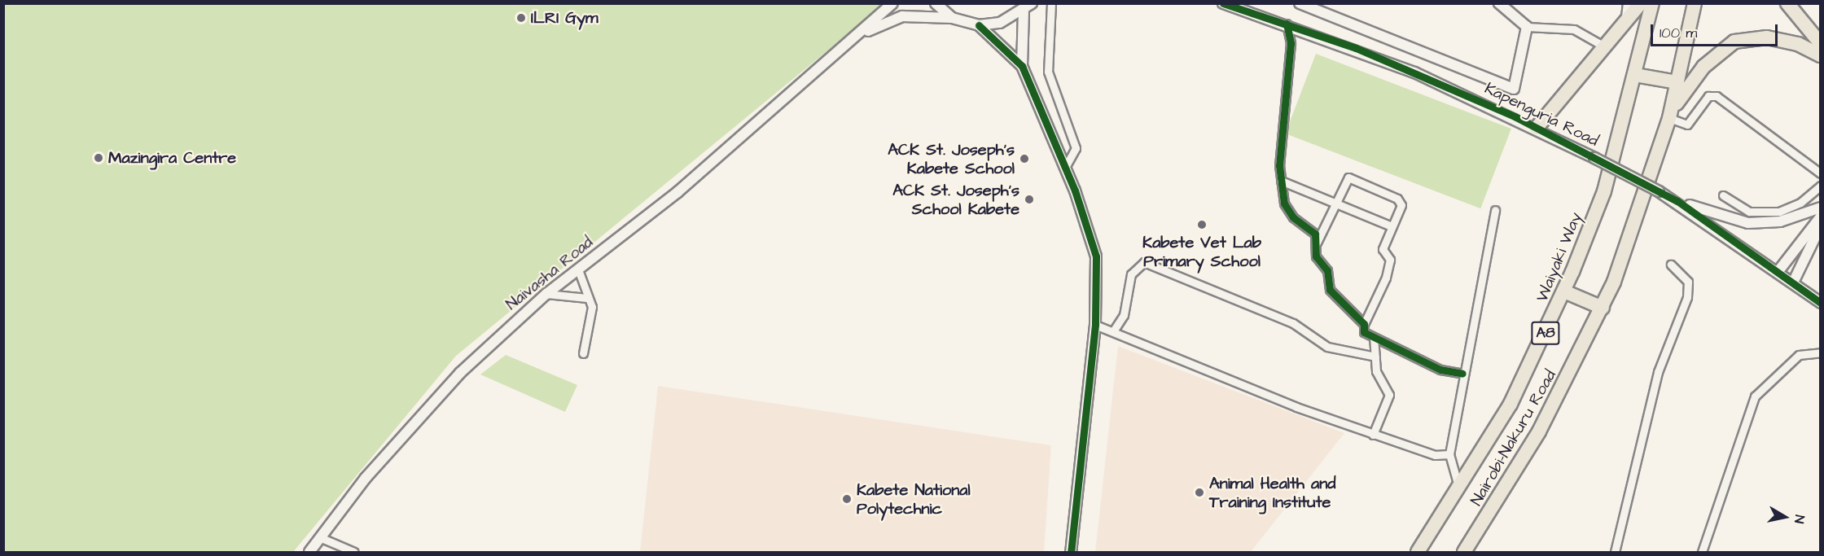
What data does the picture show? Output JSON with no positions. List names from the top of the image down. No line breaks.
{"streets":{"highway":["Waiyaki Way","A8","Nairobi-Nakuru Road"],"street":["Kapenguria Road","Naivasha Road"]},"places":["ILRI Gym","Mazingira Centre","ACK St. Joseph's Kabete School","ACK St. Joseph's School Kabete","Kabete Vet Lab Primary School","Animal Health and Training Institute","Kabete National Polytechnic"],"scale_bar":"100 m","north":"right"}
